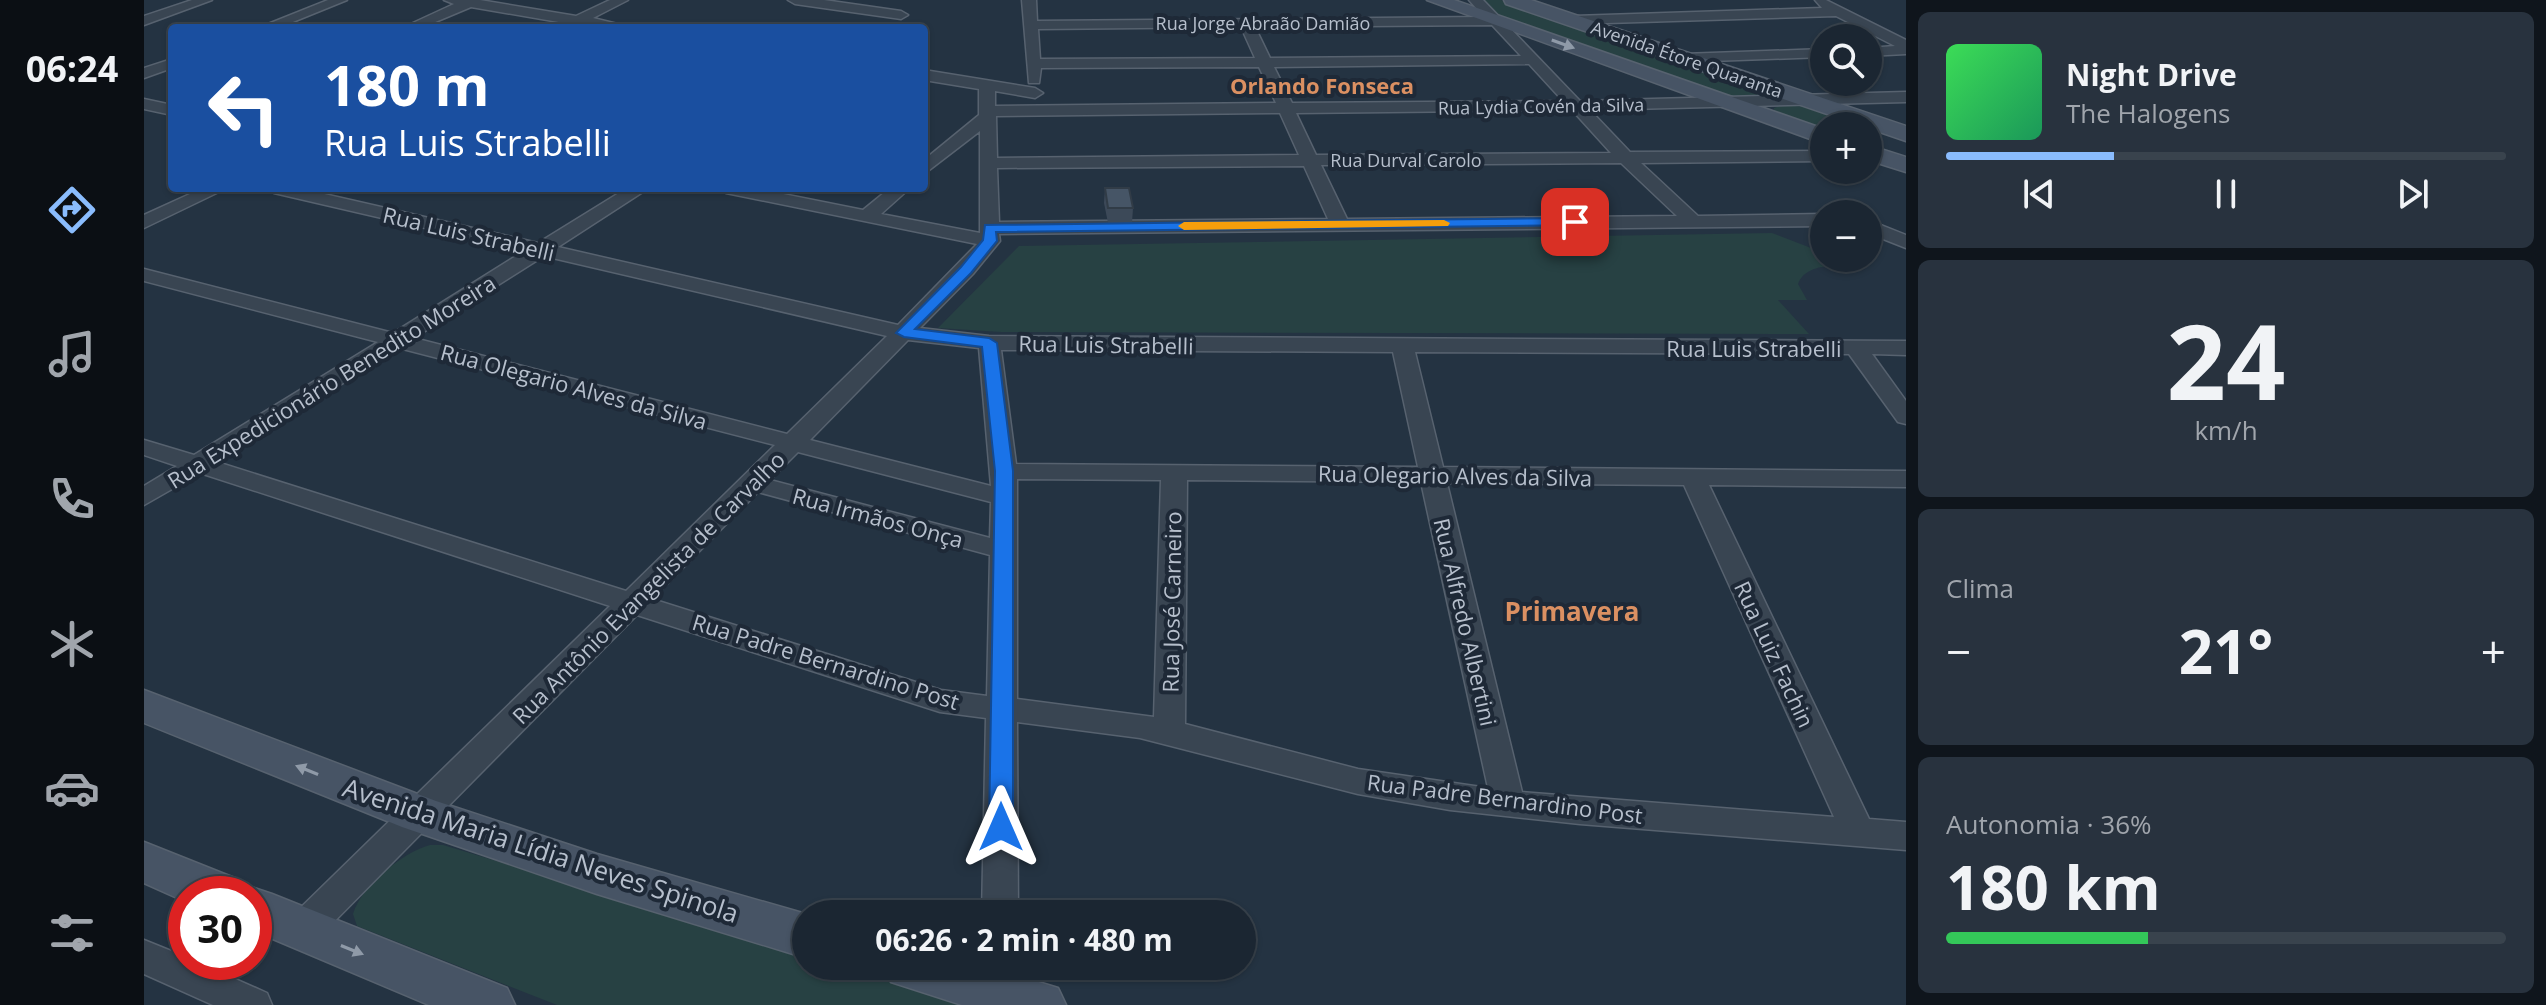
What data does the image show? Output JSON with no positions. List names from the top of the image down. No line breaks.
{"streets":{"street":["Rua Jorge Abraão Damião","Avenida Étore Quaranta","Rua Lydia Covén da Silva","Rua Durval Carolo","Rua Luis Strabelli","Rua Expedicionário Benedito Moreira","Rua Olegario Alves da Silva","Rua Irmãos Onça","Rua Antônio Evangelista de Carvalho","Rua José Carneiro","Rua Alfredo Albertini","Rua Luiz Fachin","Rua Padre Bernardino Post","Avenida Maria Lídia Neves Spinola"]},"crossings":[["Rua Jorge Abraão Damião","Avenida Étore Quaranta"],["Avenida Étore Quaranta","Rua Lydia Covén da Silva"],["Rua Luis Strabelli","Rua Expedicionário Benedito Moreira"],["Rua Luis Strabelli","Rua Antônio Evangelista de Carvalho"],["Rua Luis Strabelli","Rua Alfredo Albertini"],["Rua Expedicionário Benedito Moreira","Rua Olegario Alves da Silva"],["Rua Expedicionário Benedito Moreira","Rua Padre Bernardino Post"],["Rua Olegario Alves da Silva","Rua Antônio Evangelista de Carvalho"],["Rua Olegario Alves da Silva","Rua José Carneiro"],["Rua Olegario Alves da Silva","Rua Alfredo Albertini"],["Rua Olegario Alves da Silva","Rua Luiz Fachin"],["Rua Irmãos Onça","Rua Antônio Evangelista de Carvalho"],["Rua Antônio Evangelista de Carvalho","Rua Padre Bernardino Post"],["Rua Antônio Evangelista de Carvalho","Avenida Maria Lídia Neves Spinola"],["Rua José Carneiro","Rua Padre Bernardino Post"],["Rua Alfredo Albertini","Rua Padre Bernardino Post"],["Rua Luiz Fachin","Rua Padre Bernardino Post"]],"districts":["Orlando Fonseca","Primavera"],"page":{"tabs":"06:24","map_buttons":["+","−"],"turn":["180 m","Rua Luis Strabelli"],"song":["Night Drive","The Halogens"],"tile":[["24","km/h"],"Clima",["Autonomia · 36%","180 km"]],"heat":["−","21°","+"],"limit":"30","trip":"06:26 · 2 min · 480 m"}}
